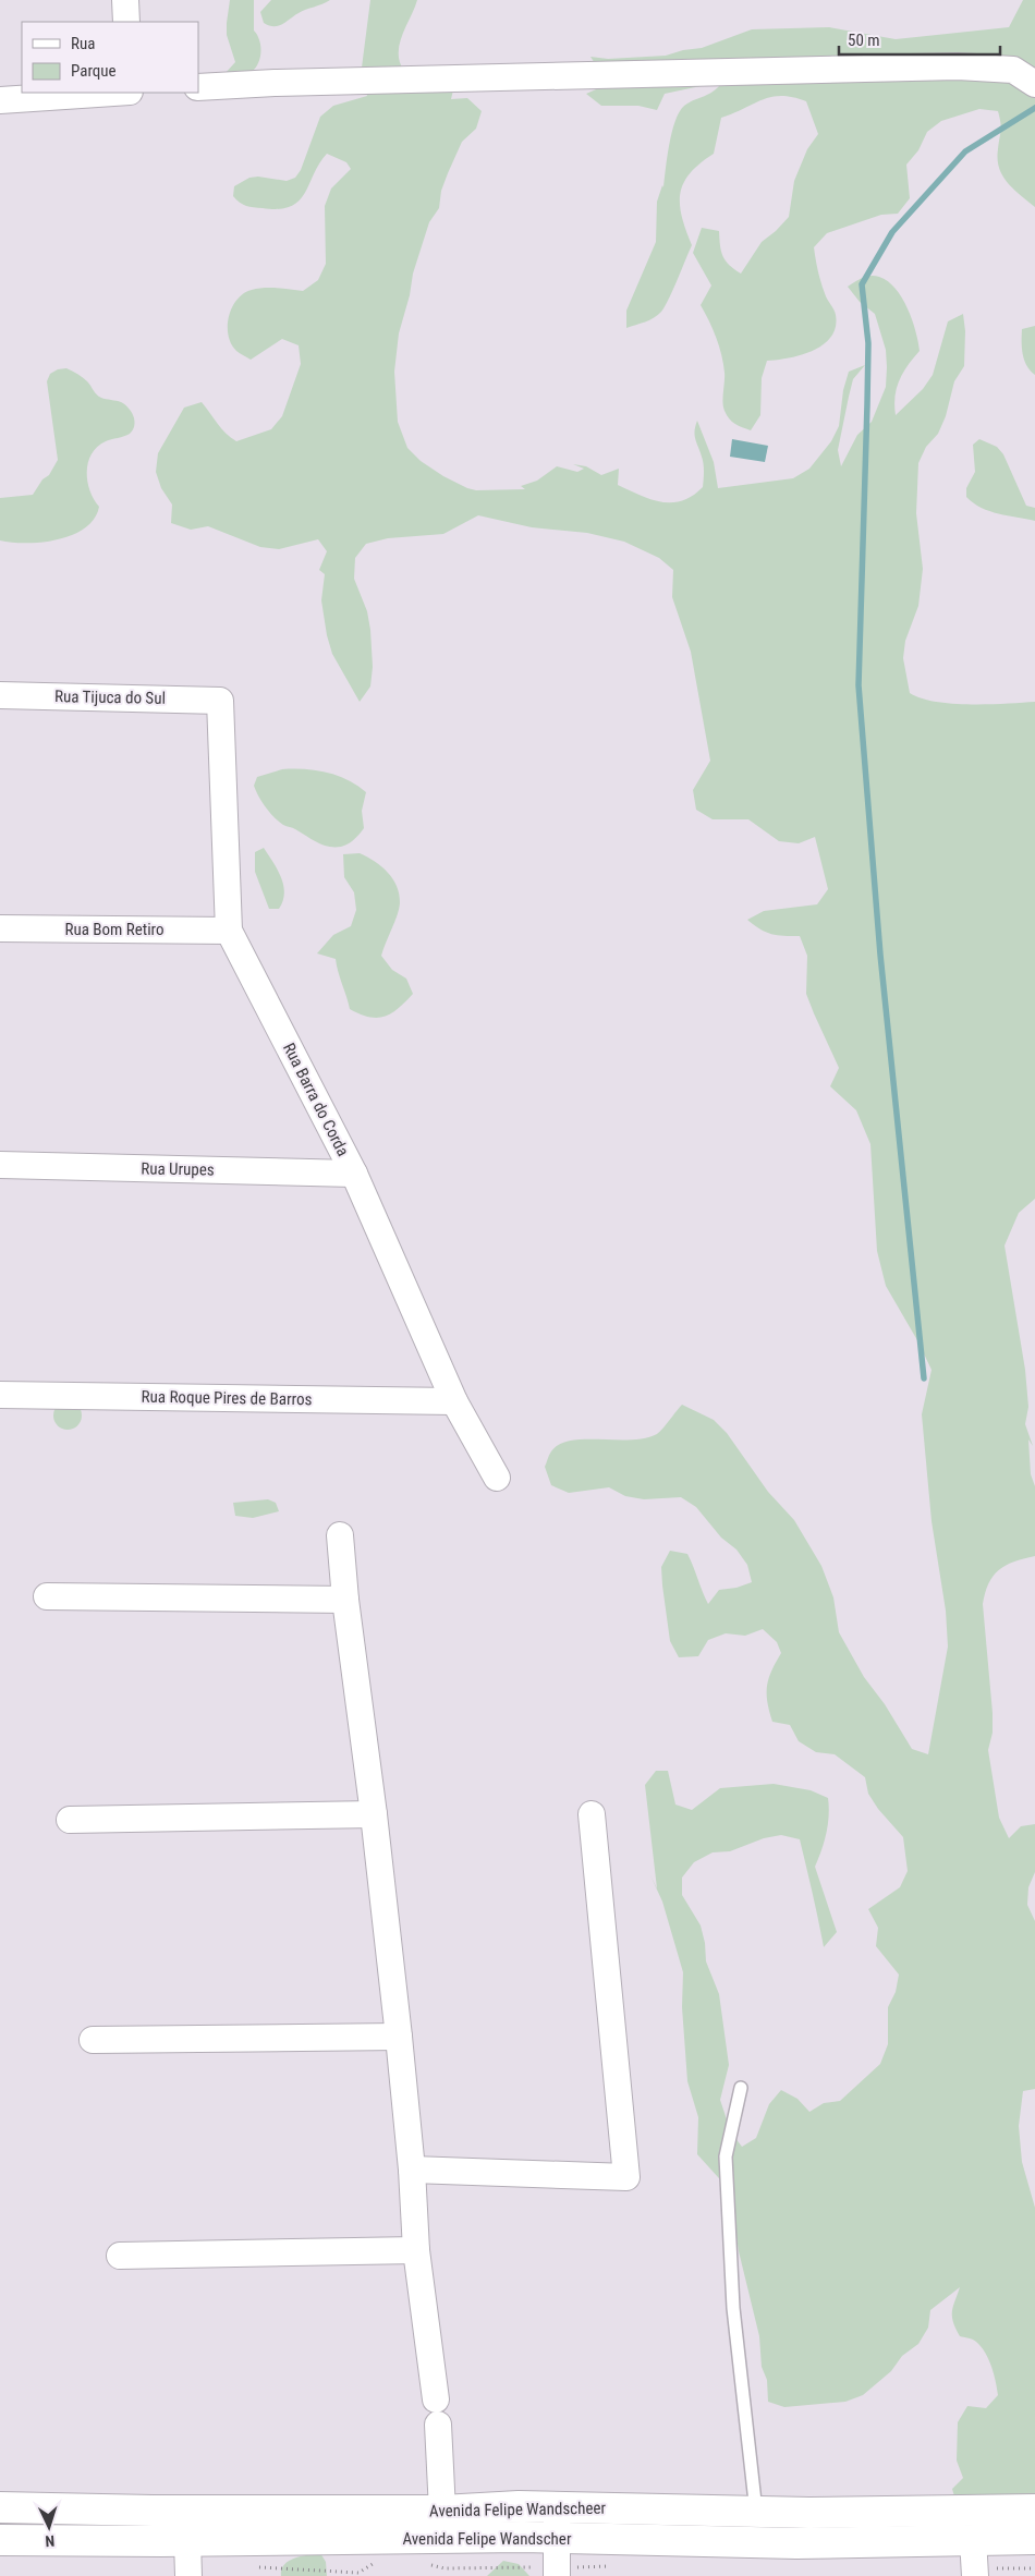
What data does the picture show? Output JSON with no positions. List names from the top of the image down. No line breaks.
{"streets":{"main road":["Avenida Felipe Wandscheer","Avenida Felipe Wandscher"],"street":["Rua Tijuca do Sul","Rua Bom Retiro","Rua Barra do Corda","Rua Urupes","Rua Roque Pires de Barros"]},"crossings":[["Rua Tijuca do Sul","Rua Barra do Corda"],["Rua Bom Retiro","Rua Barra do Corda"],["Rua Barra do Corda","Rua Urupes"],["Rua Barra do Corda","Rua Roque Pires de Barros"]],"legend":["Rua","Parque"],"scale_bar":"50 m","north":"bottom"}
